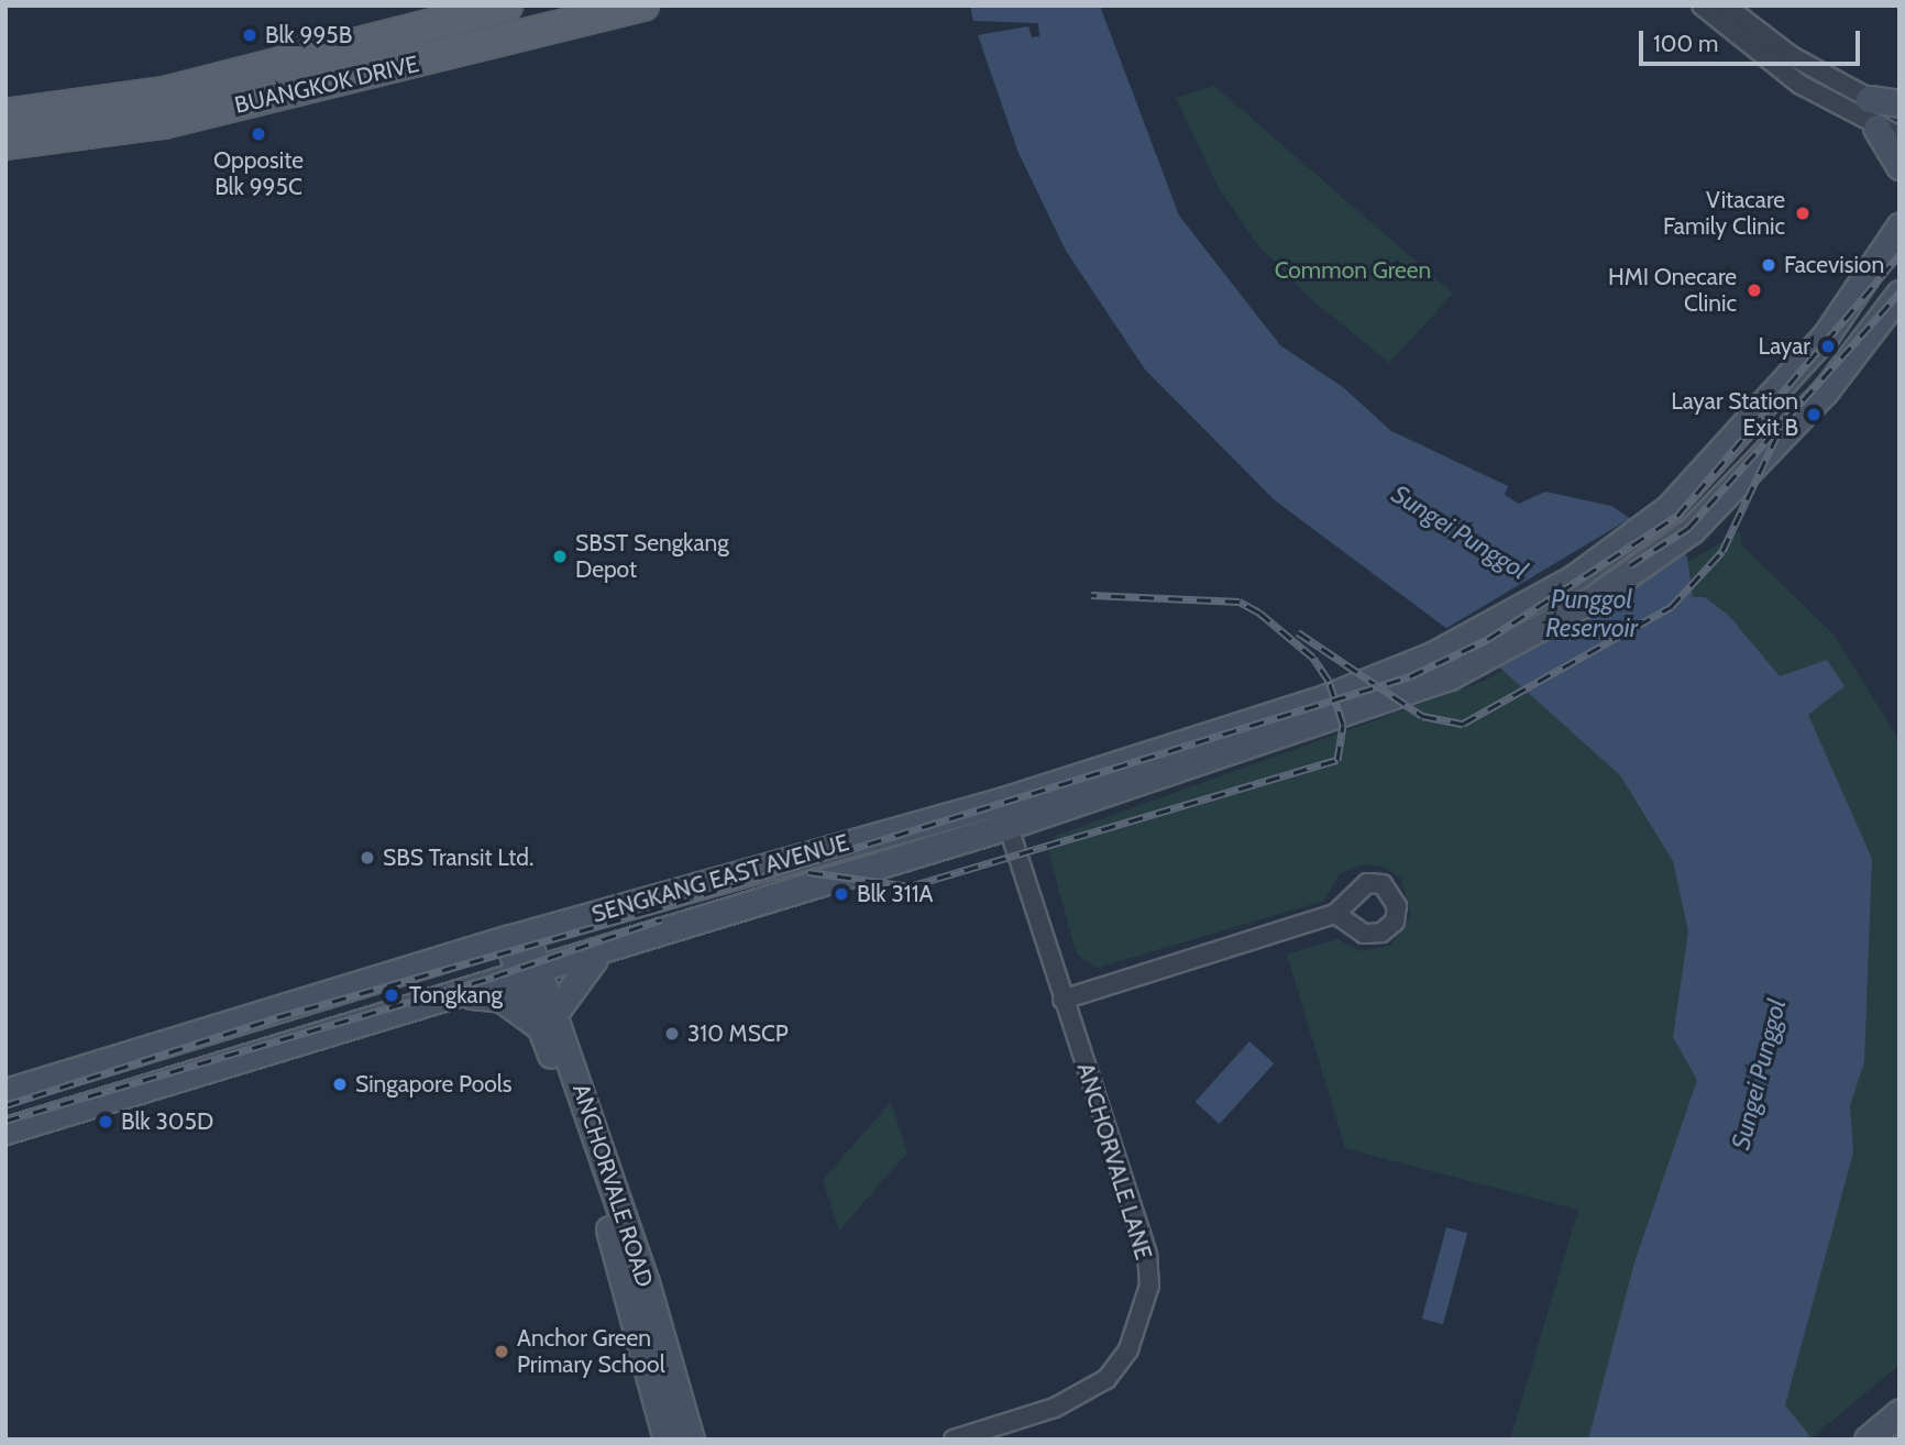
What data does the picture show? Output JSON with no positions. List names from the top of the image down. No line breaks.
{"streets":{"main road":["BUANGKOK DRIVE","SENGKANG EAST AVENUE","ANCHORVALE ROAD"],"street":["ANCHORVALE LANE"]},"crossings":[["SENGKANG EAST AVENUE","ANCHORVALE LANE"],["SENGKANG EAST AVENUE","ANCHORVALE ROAD"]],"water":["Sungei Punggol","Punggol Reservoir"],"parks":["Common Green"],"places":["Blk 995B","Opposite Blk 995C","Vitacare Family Clinic","Facevision","HMI Onecare Clinic","Layar","Layar Station Exit B","SBST Sengkang Depot","SBS Transit Ltd.","Blk 311A","Tongkang","310 MSCP","Singapore Pools","Blk 305D","Anchor Green Primary School"],"scale_bar":"100 m"}
